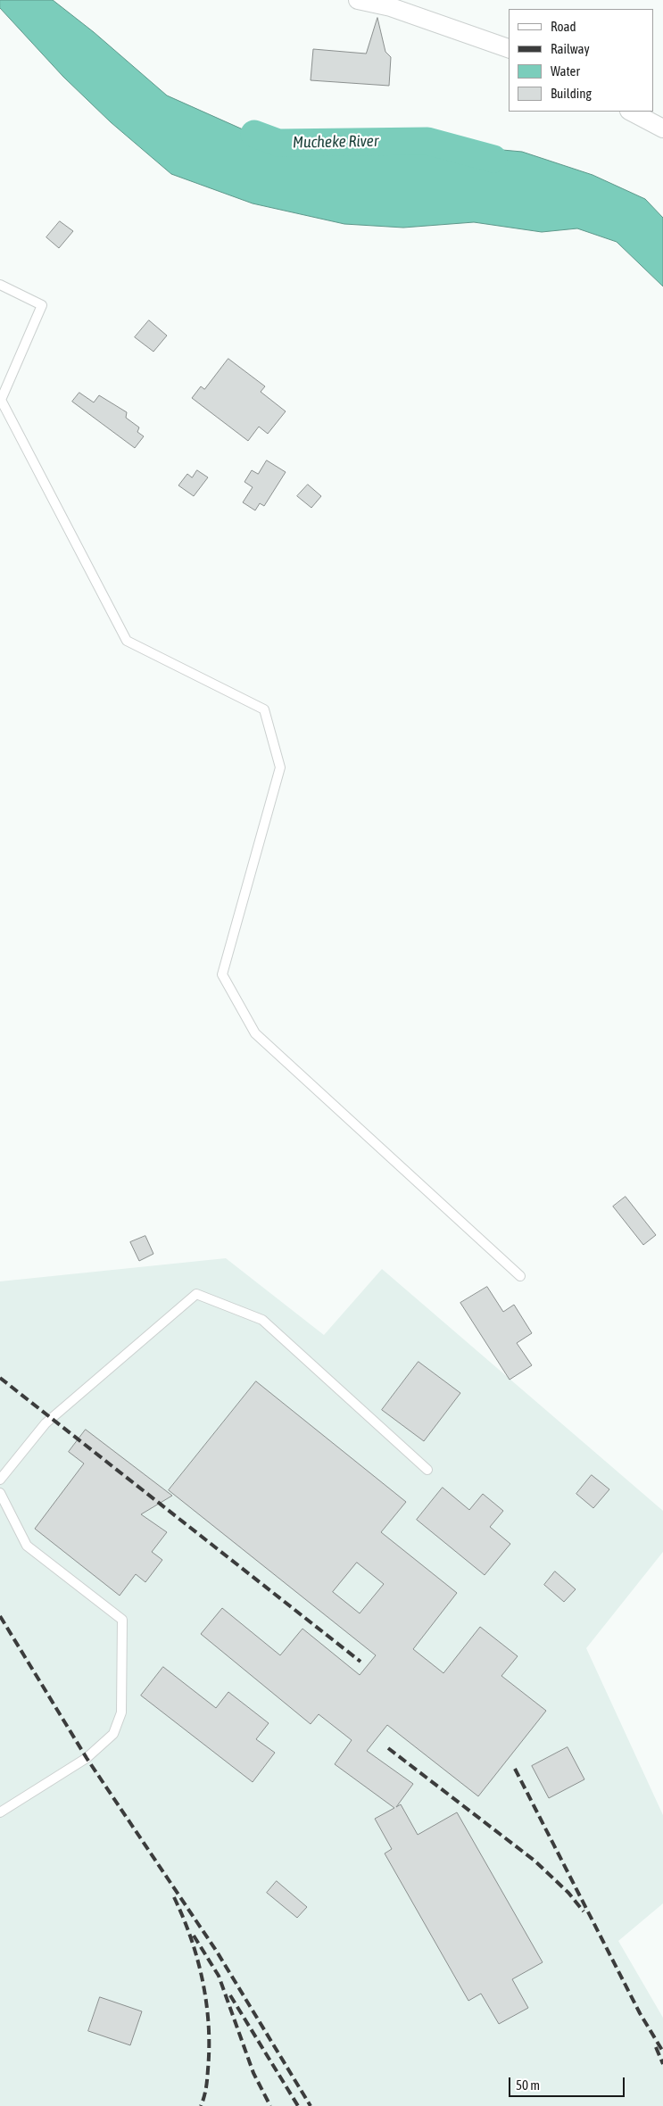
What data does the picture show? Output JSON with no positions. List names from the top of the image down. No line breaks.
{"water":["Mucheke River"],"legend":["Road","Railway","Water","Building"],"scale_bar":"50 m"}
